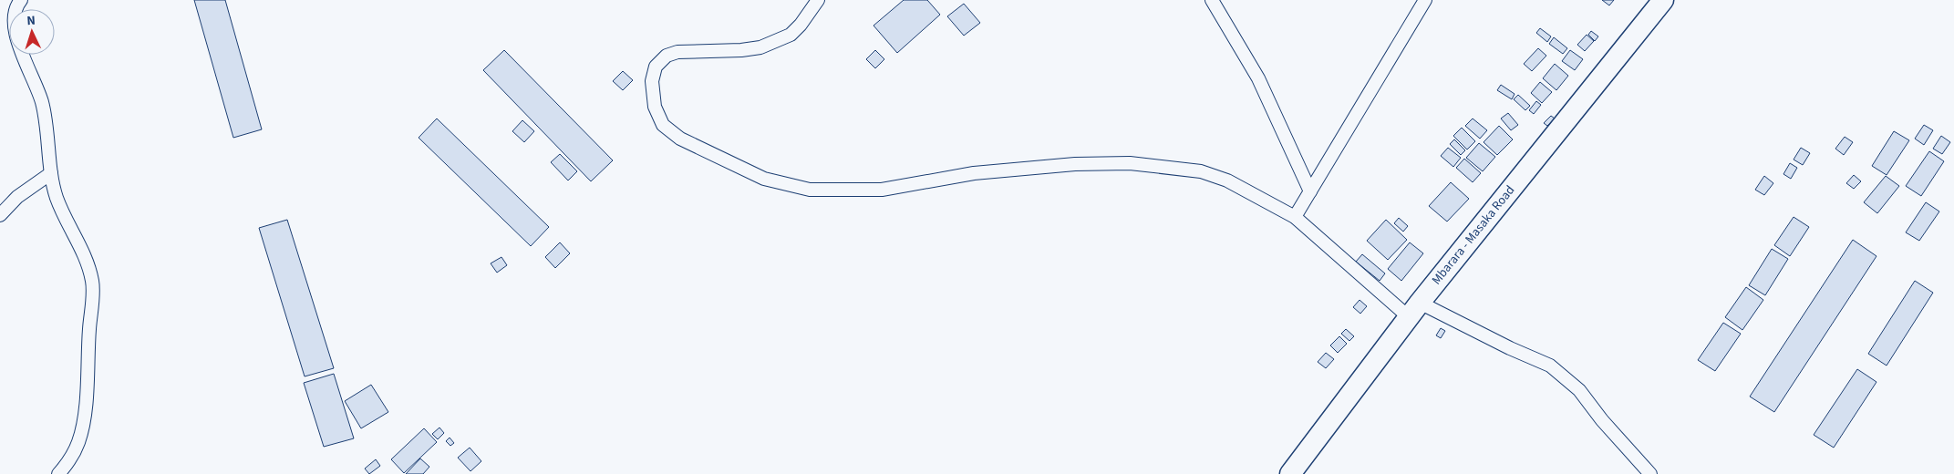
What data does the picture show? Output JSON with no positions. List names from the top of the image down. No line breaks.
{"streets":{"highway":["Mbarara - Masaka Road"]},"north":"top"}
